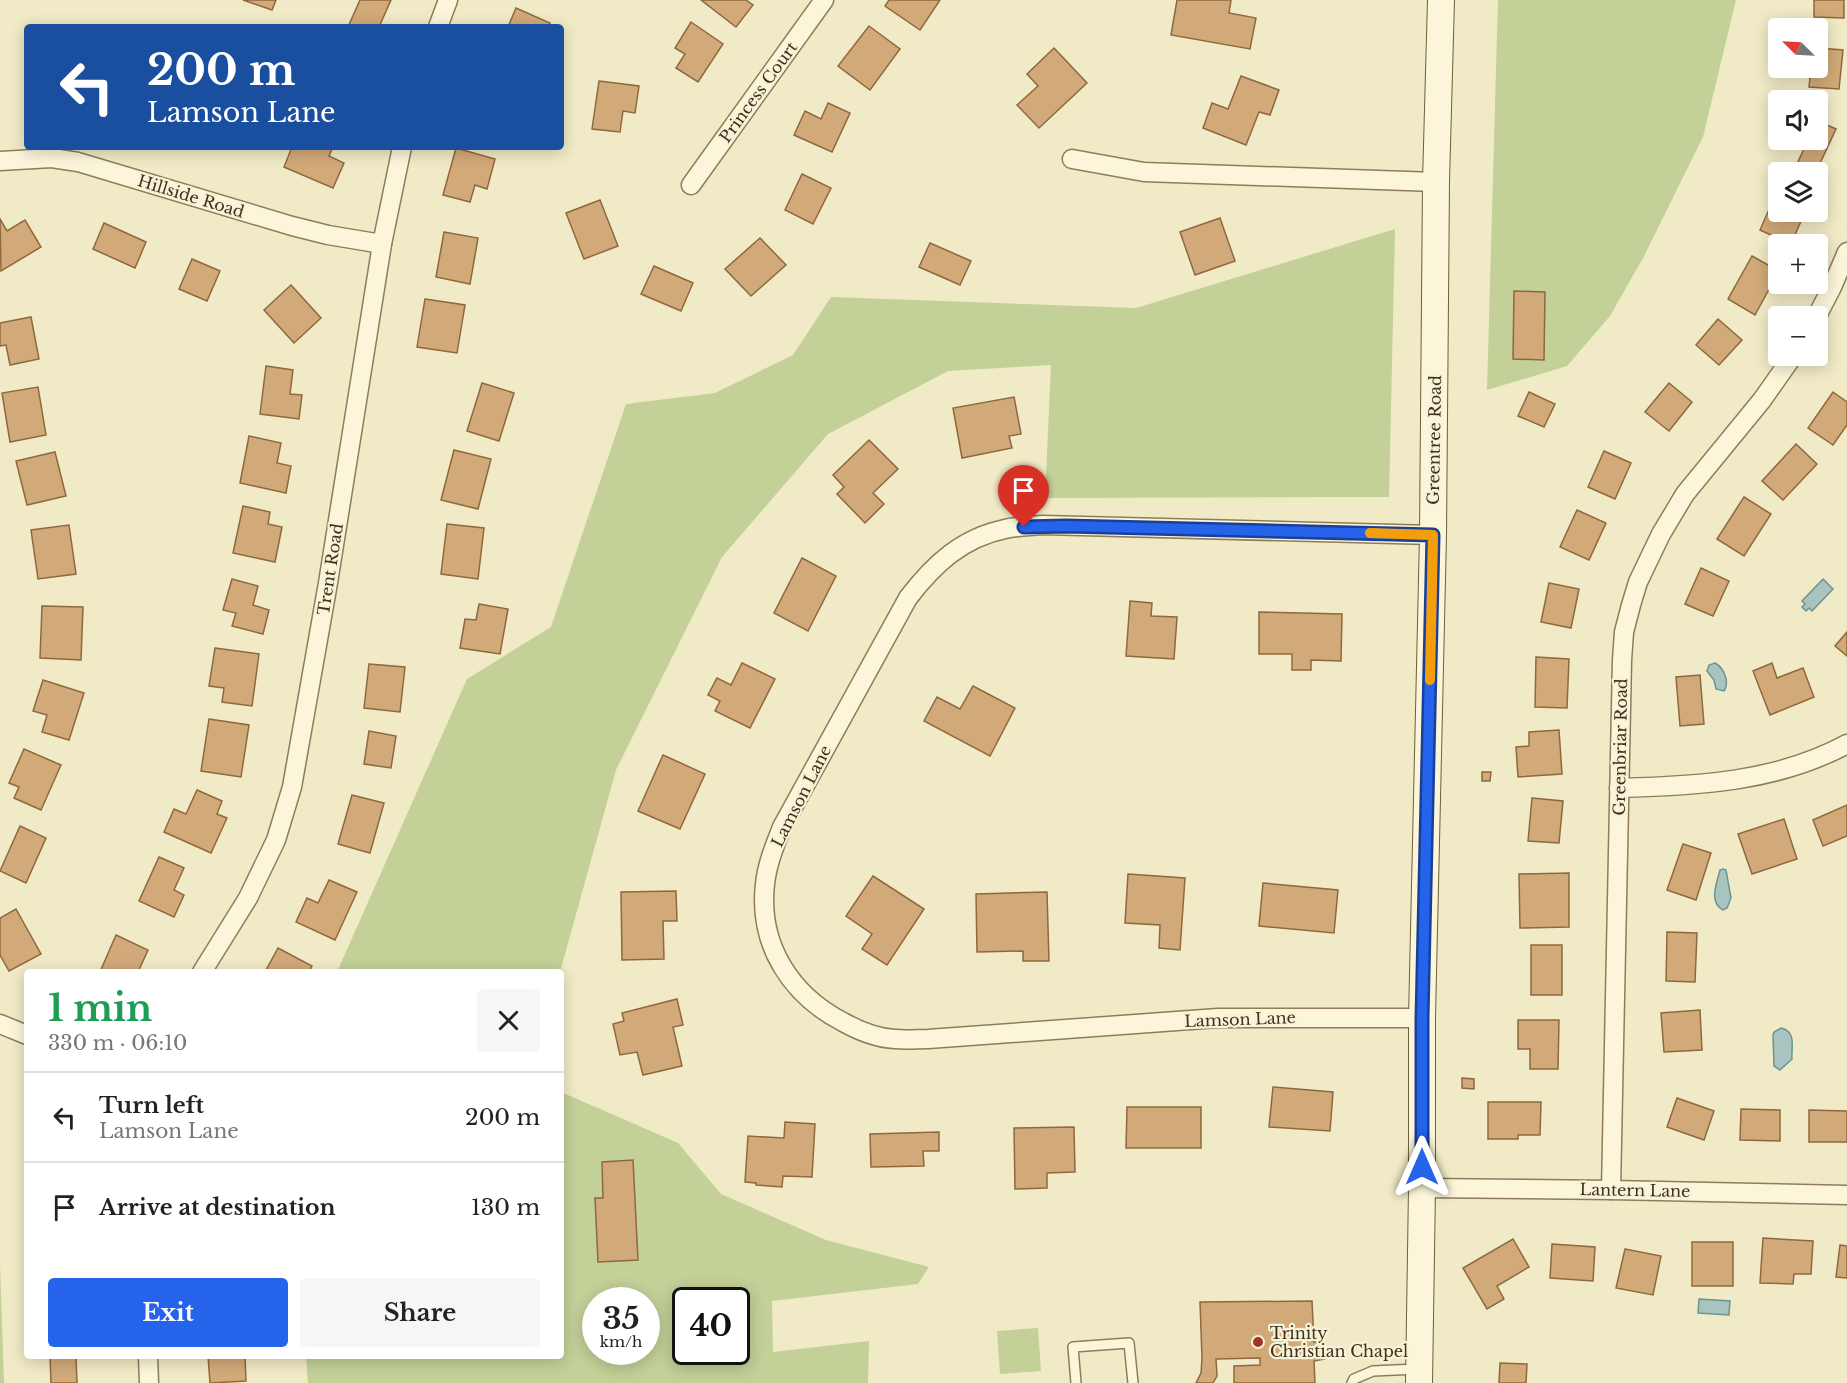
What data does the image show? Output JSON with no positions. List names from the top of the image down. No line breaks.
{"streets":{"street":["Princess Court","Hillside Road","Greentree Road","Trent Road","Greenbriar Road","Lamson Lane","Lantern Lane"]},"crossings":[["Hillside Road","Trent Road"],["Greentree Road","Lamson Lane"],["Greentree Road","Lantern Lane"],["Greenbriar Road","Lantern Lane"]],"places":["Trinity Christian Chapel"],"north":"top left","page":{"map_buttons":["+","−"],"turn":["200 m","Lamson Lane"],"heading":["1 min","330 m · 06:10"],"list":[{"name":"Turn left","note":"Lamson Lane","value":"200 m"},{"name":"Arrive at destination","value":"130 m"}],"buttons":["Exit","Share"],"speed":"35 km/h","limit":"40"}}
